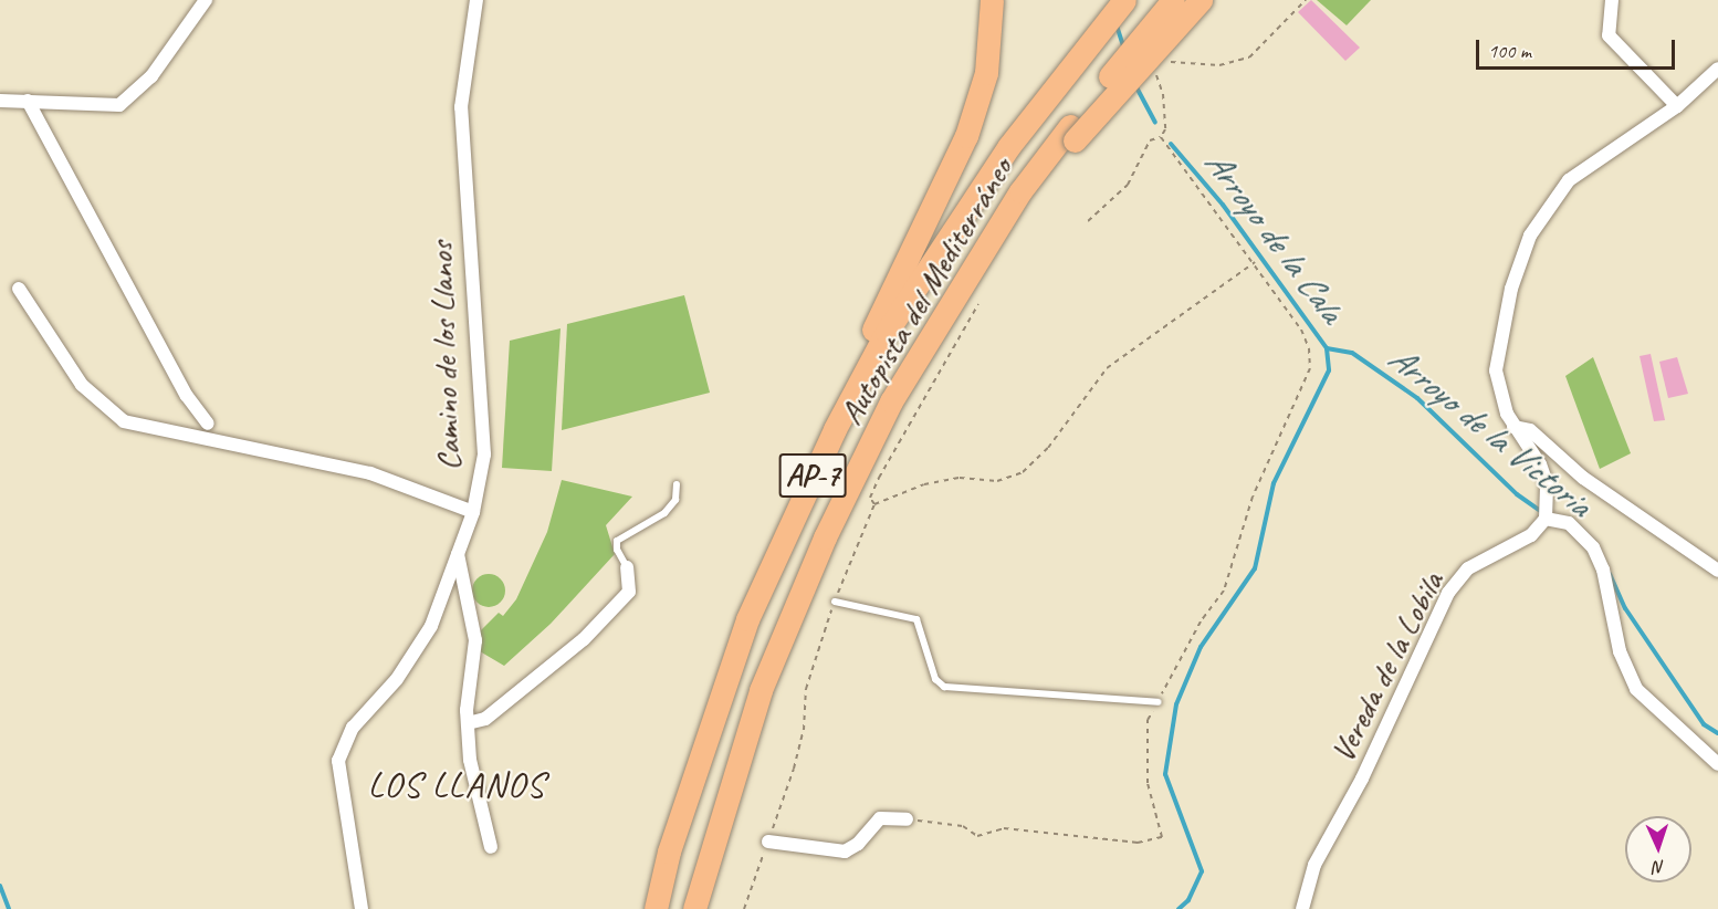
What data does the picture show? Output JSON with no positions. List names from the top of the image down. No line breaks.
{"streets":{"highway":["Autopista del Mediterráneo","AP-7"],"street":["Camino de los Llanos","Vereda de la Lobila"]},"districts":["LOS LLANOS"],"water":["Arroyo de la Cala","Arroyo de la Victoria"],"scale_bar":"100 m","north":"bottom"}
